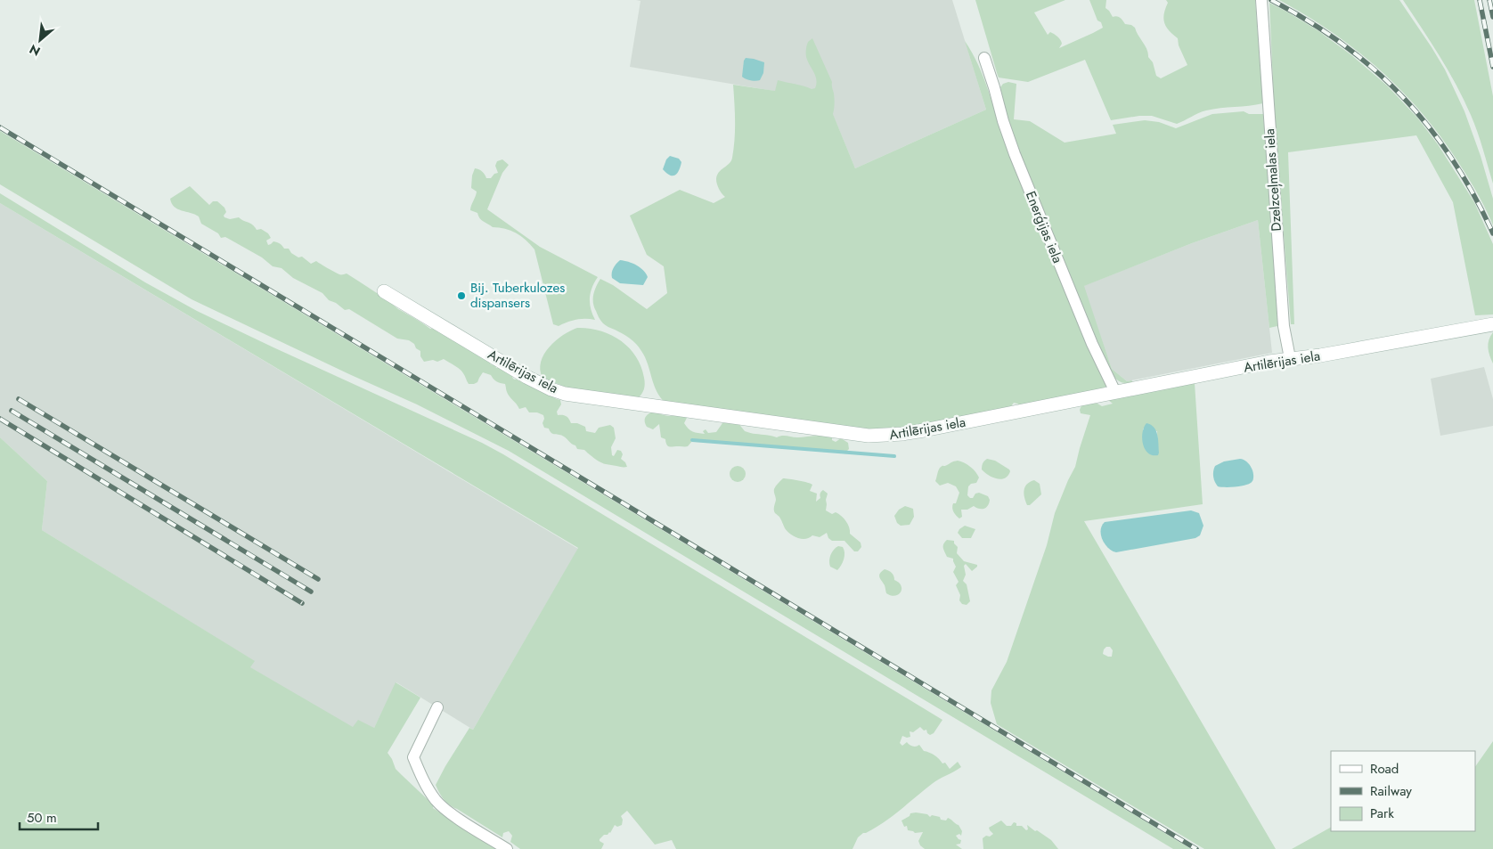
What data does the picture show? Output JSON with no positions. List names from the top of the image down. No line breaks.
{"streets":{"street":["Dzelzceļmalas iela","Enerģijas iela","Artilērijas iela"]},"crossings":[["Dzelzceļmalas iela","Artilērijas iela"],["Enerģijas iela","Artilērijas iela"]],"places":["Bij. Tuberkulozes dispansers"],"legend":["Road","Railway","Park"],"scale_bar":"50 m","north":"bottom left"}
